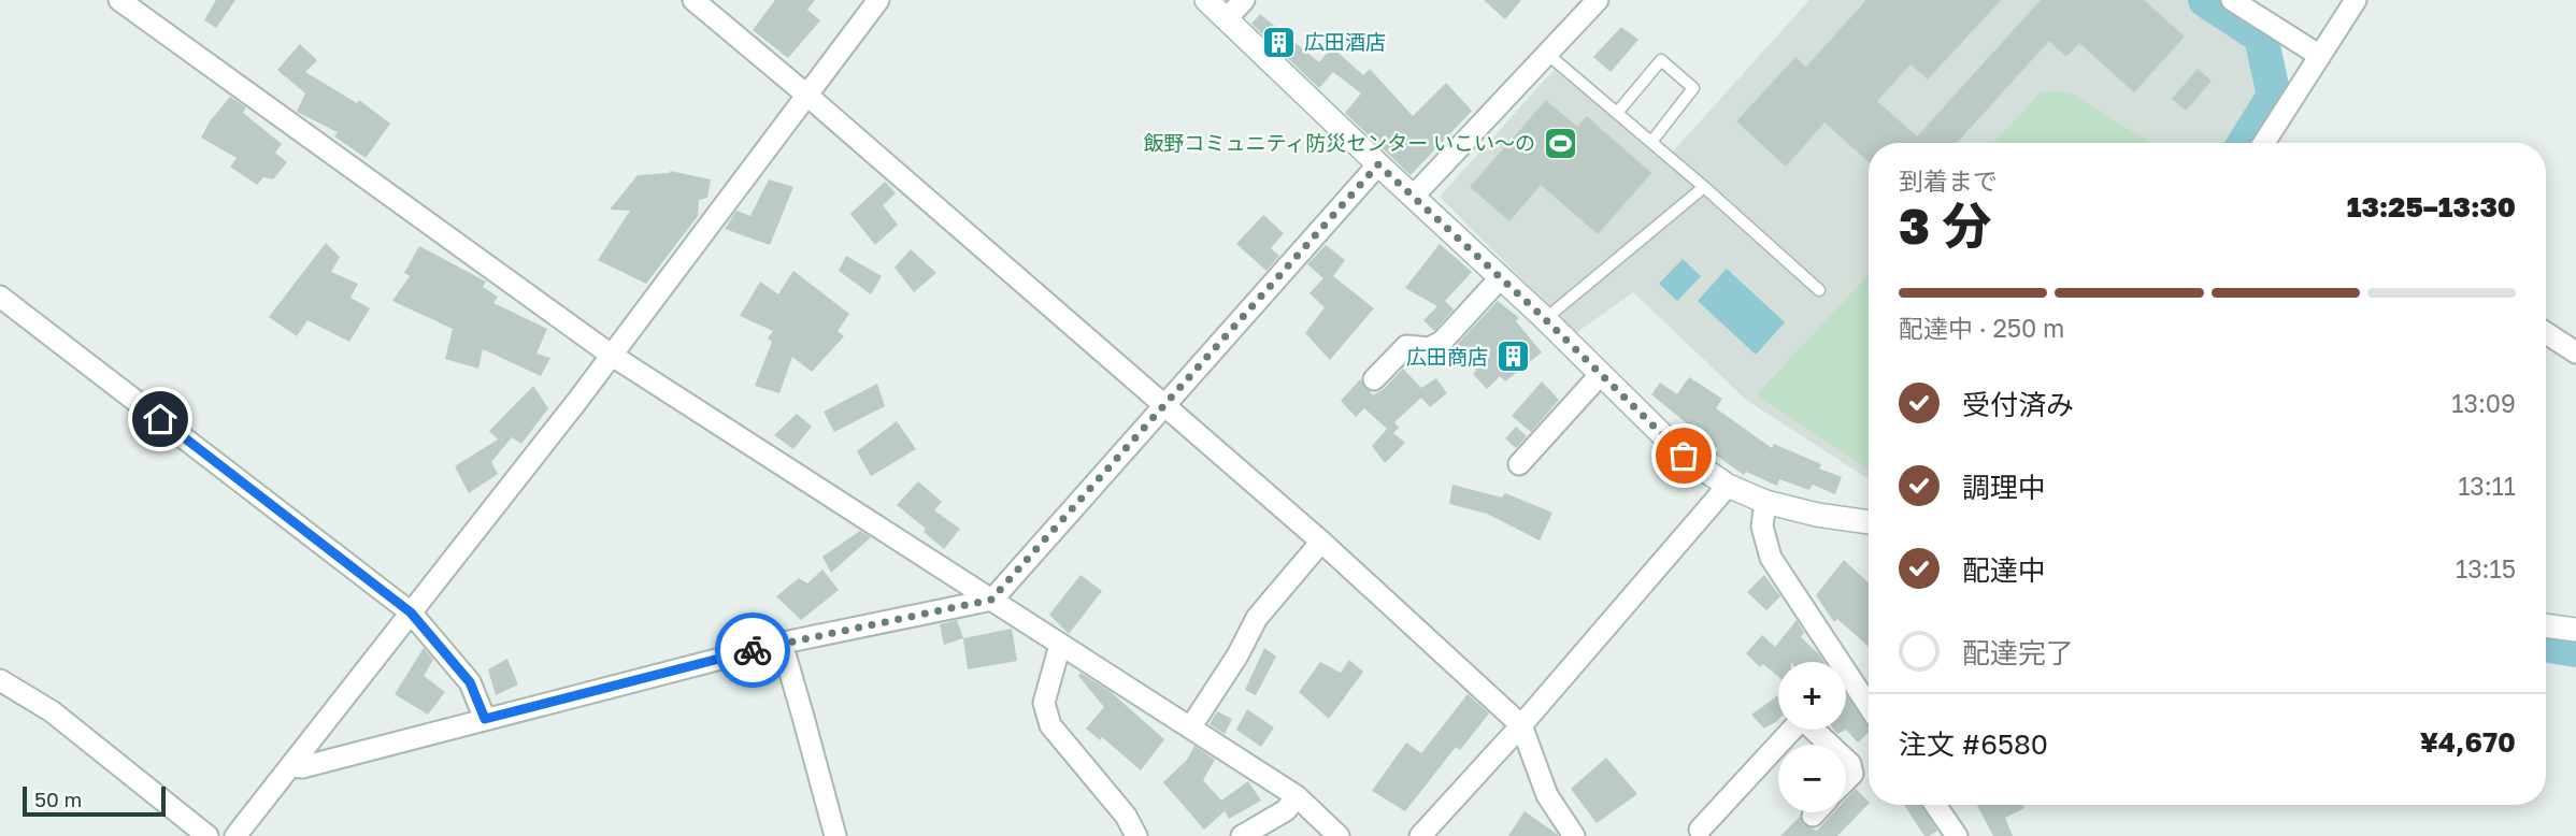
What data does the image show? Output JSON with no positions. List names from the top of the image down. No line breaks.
{"places":{"building":["広田酒店","広田商店"],"sports":["飯野コミュニティ防災センター いこい～の"]},"scale_bar":"50 m","page":{"heading":["3 分","到着まで","13:25–13:30"],"panel":["注文 #6580","¥4,670"],"bar":"配達中 · 250 m","list":[["受付済み","13:09"],["調理中","13:11"],["配達中","13:15"],"配達完了"],"map_buttons":["+","−"],"scale":"50 m"}}
